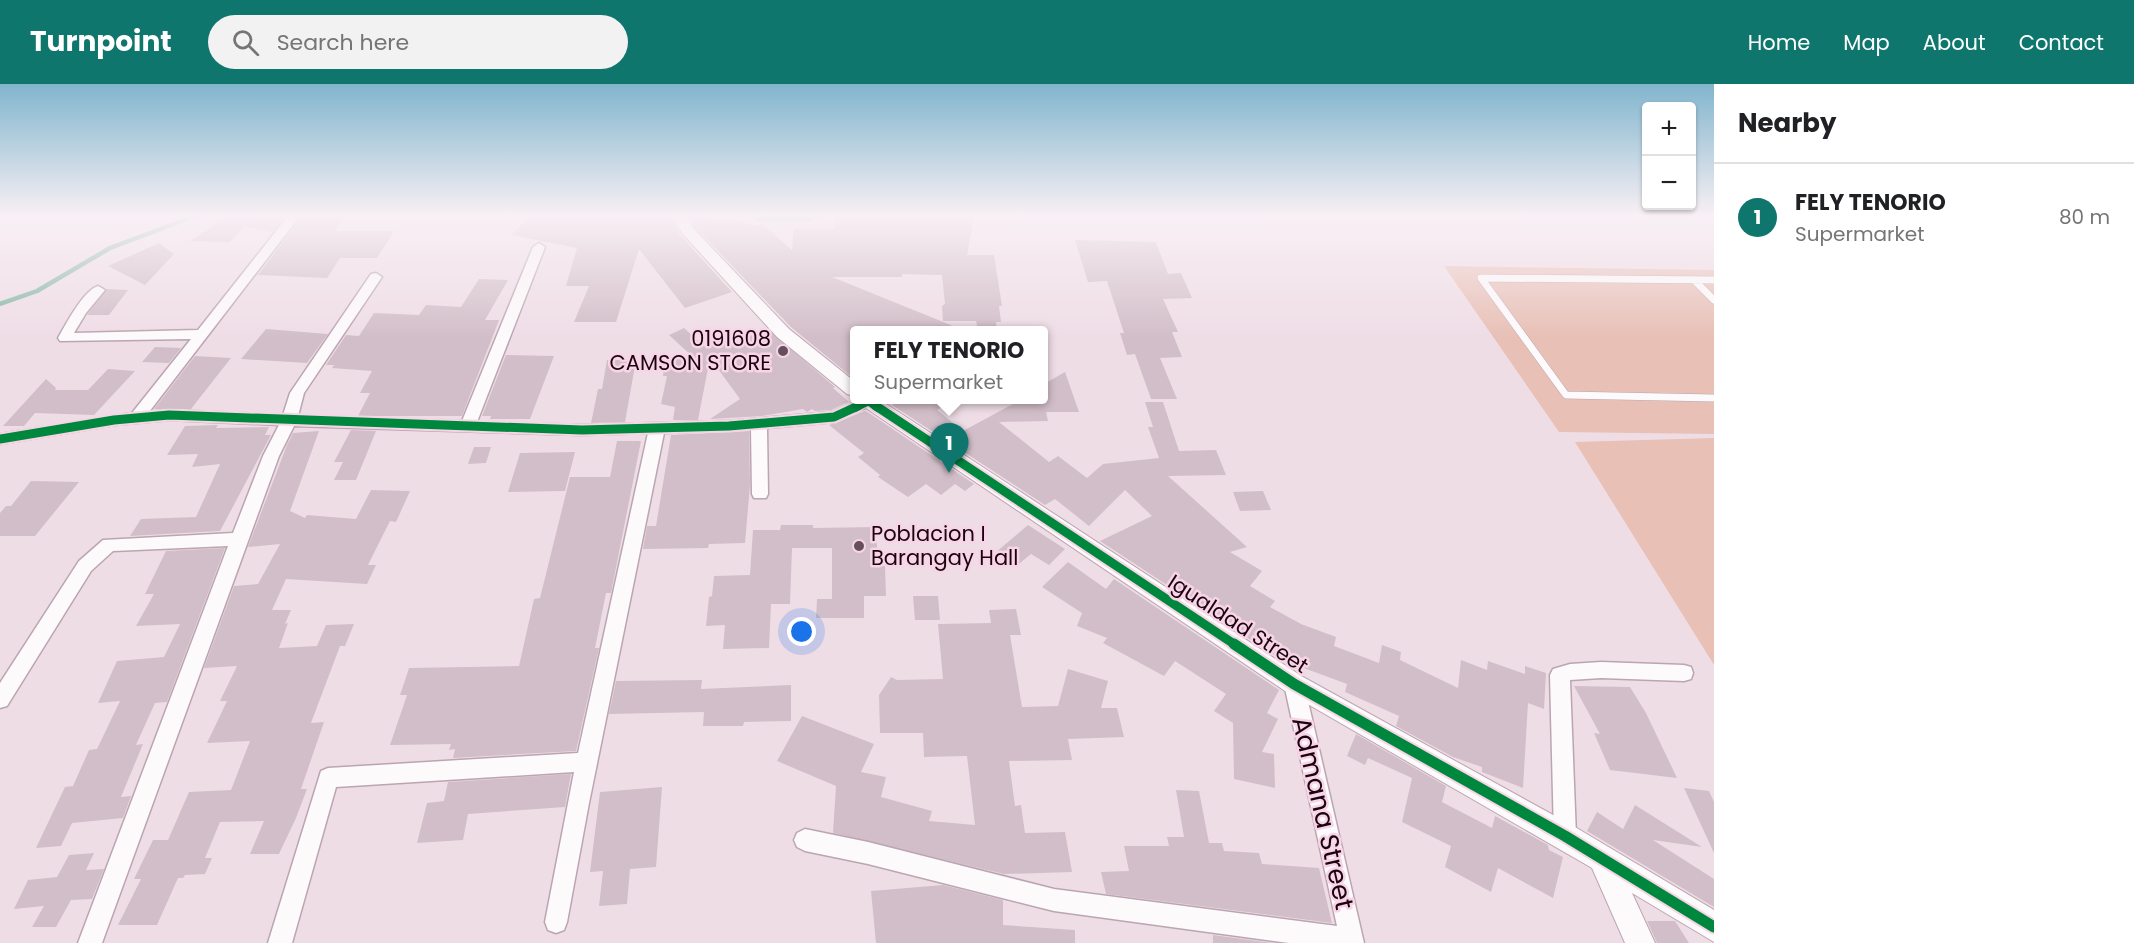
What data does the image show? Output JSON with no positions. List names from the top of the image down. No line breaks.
{"streets":{"street":["Igualdad Street","Admana Street"]},"crossings":[["Igualdad Street","Admana Street"]],"places":["0191608 CAMSON STORE","Poblacion I Barangay Hall"],"page":{"header":"Turnpoint","search":"Search here","nav":["Home","Map","About","Contact"],"heading":"Nearby","map_buttons":["+","−"],"list":[{"mark":"1","name":"FELY TENORIO","note":"Supermarket","value":"80 m"}],"popup":["FELY TENORIO","Supermarket"],"pins":"1"}}
